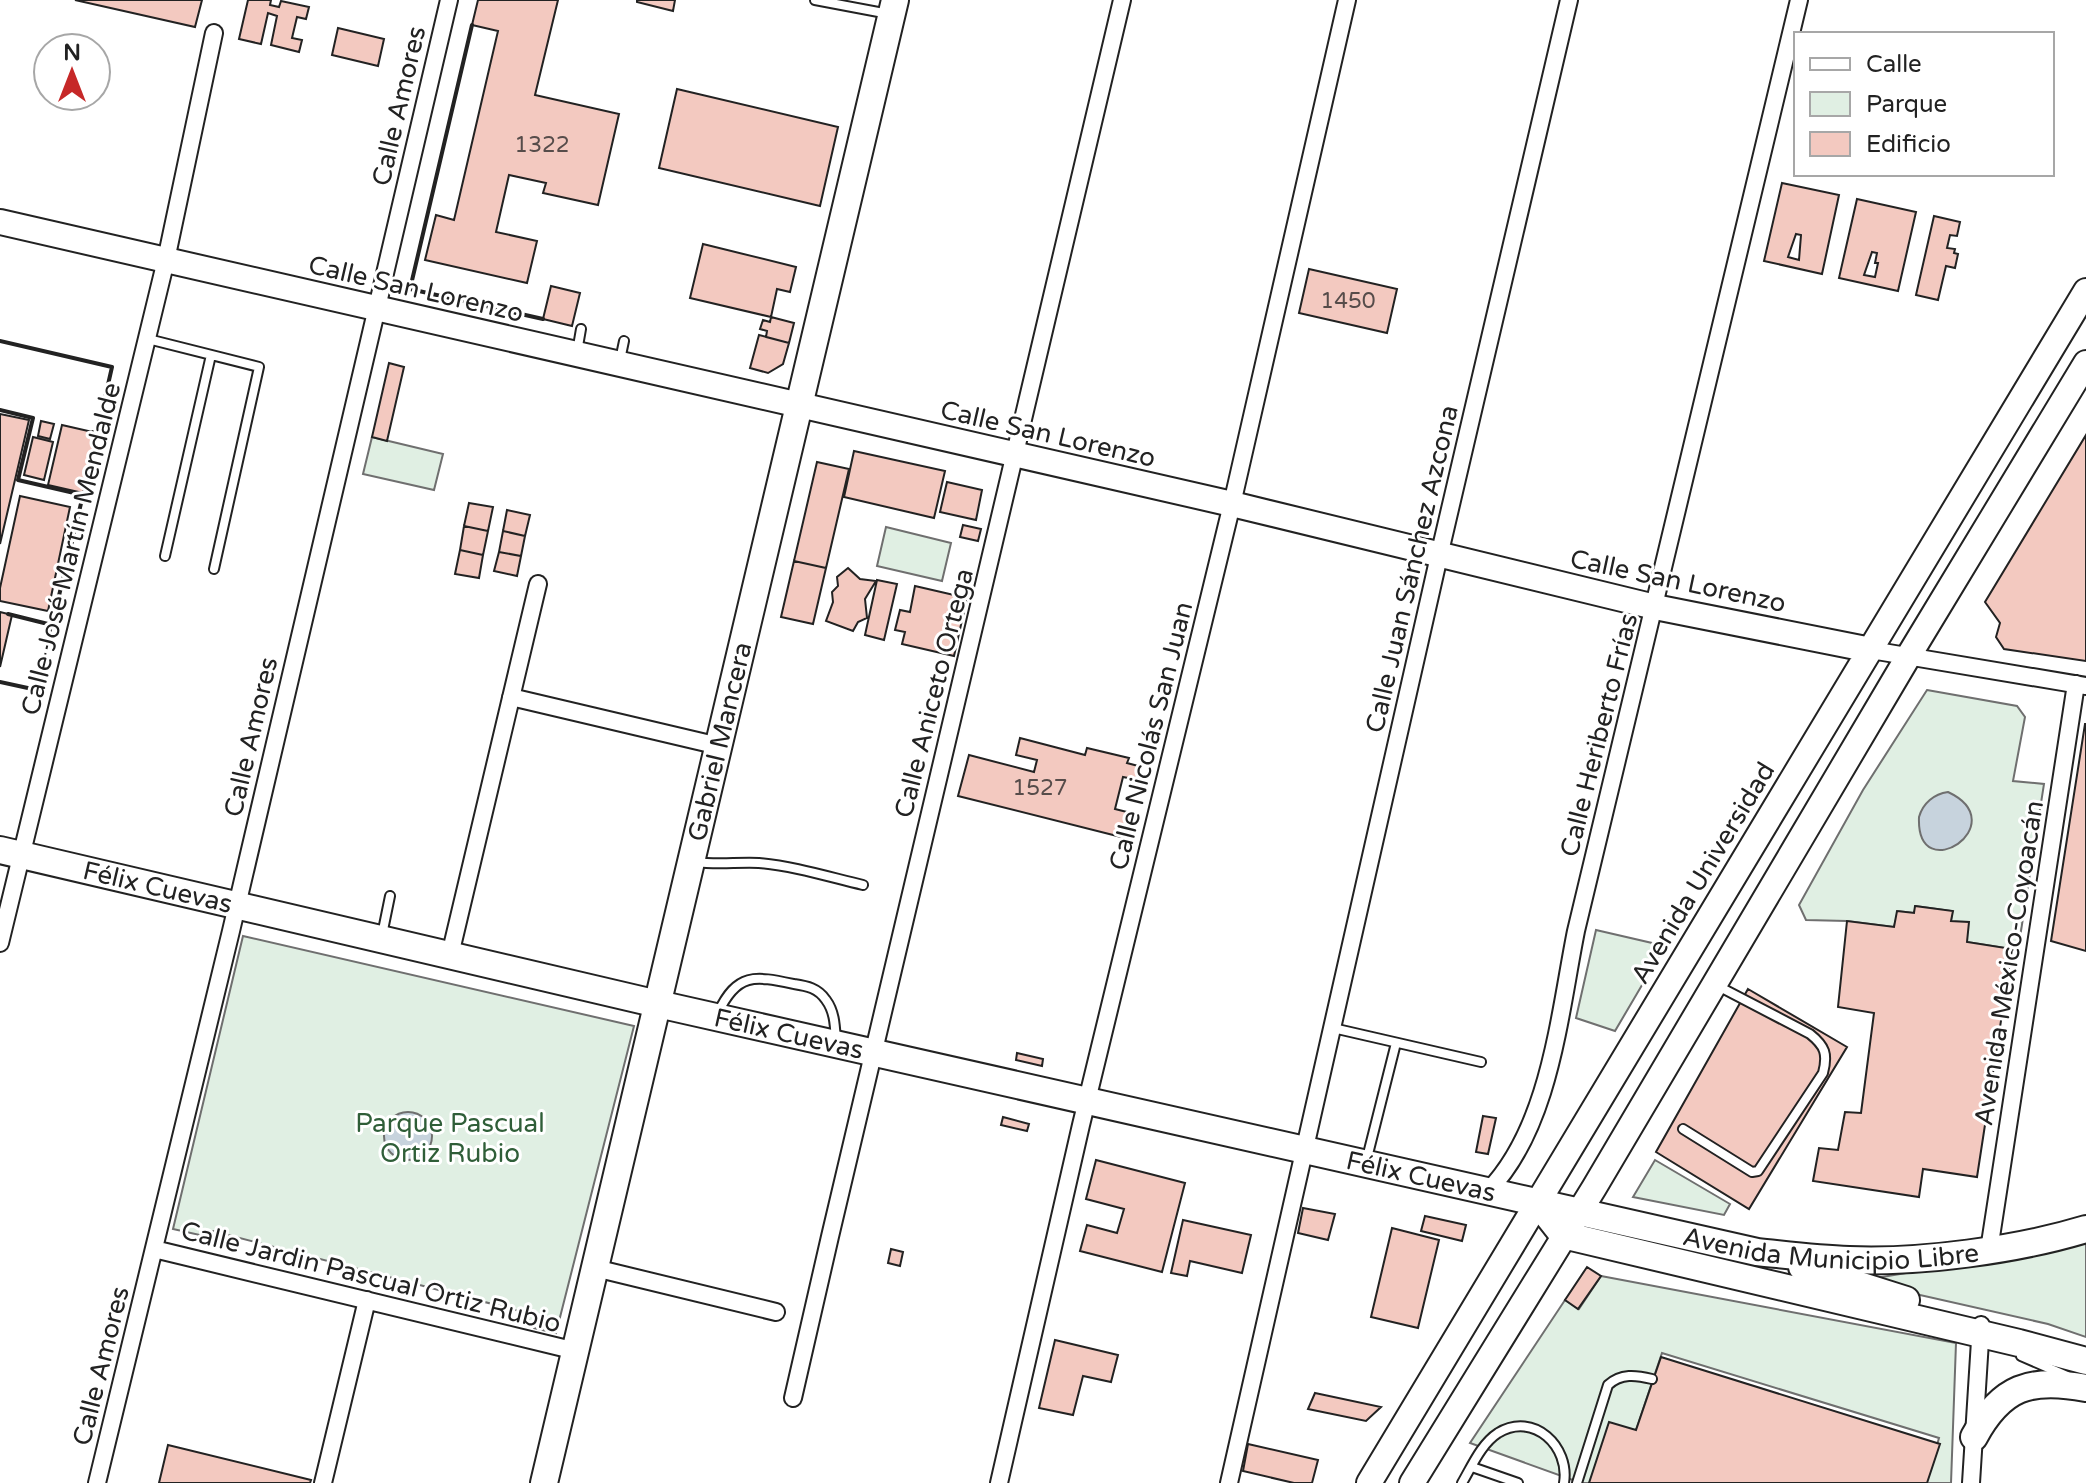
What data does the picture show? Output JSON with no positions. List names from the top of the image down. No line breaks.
{"streets":{"main road":["Calle San Lorenzo","Gabriel Mancera","Avenida Universidad","Félix Cuevas","Avenida Municipio Libre"],"street":["Calle Amores","Calle José Martín Mendalde","Calle Juan Sánchez Azcona","Calle Aniceto Ortega","Calle Heriberto Frías","Calle Nicolás San Juan","Avenida México-Coyoacán","Calle Jardin Pascual Ortiz Rubio"]},"crossings":[["Calle Amores","Calle San Lorenzo"],["Calle Amores","Félix Cuevas"],["Calle Amores","Calle Jardin Pascual Ortiz Rubio"],["Calle San Lorenzo","Calle José Martín Mendalde"],["Calle San Lorenzo","Calle Juan Sánchez Azcona"],["Calle San Lorenzo","Calle Aniceto Ortega"],["Calle San Lorenzo","Calle Heriberto Frías"],["Calle San Lorenzo","Calle Nicolás San Juan"],["Calle San Lorenzo","Gabriel Mancera"],["Calle San Lorenzo","Avenida Universidad"],["Calle San Lorenzo","Avenida México-Coyoacán"],["Calle José Martín Mendalde","Félix Cuevas"],["Calle Juan Sánchez Azcona","Félix Cuevas"],["Calle Aniceto Ortega","Félix Cuevas"],["Calle Heriberto Frías","Félix Cuevas"],["Calle Nicolás San Juan","Félix Cuevas"],["Gabriel Mancera","Félix Cuevas"],["Gabriel Mancera","Calle Jardin Pascual Ortiz Rubio"],["Avenida Universidad","Félix Cuevas"],["Félix Cuevas","Avenida Municipio Libre"],["Avenida México-Coyoacán","Avenida Municipio Libre"]],"parks":["Parque Pascual Ortiz Rubio"],"house_numbers":["1322","1450","1527"],"legend":["Calle","Parque","Edificio"],"north":"top"}
